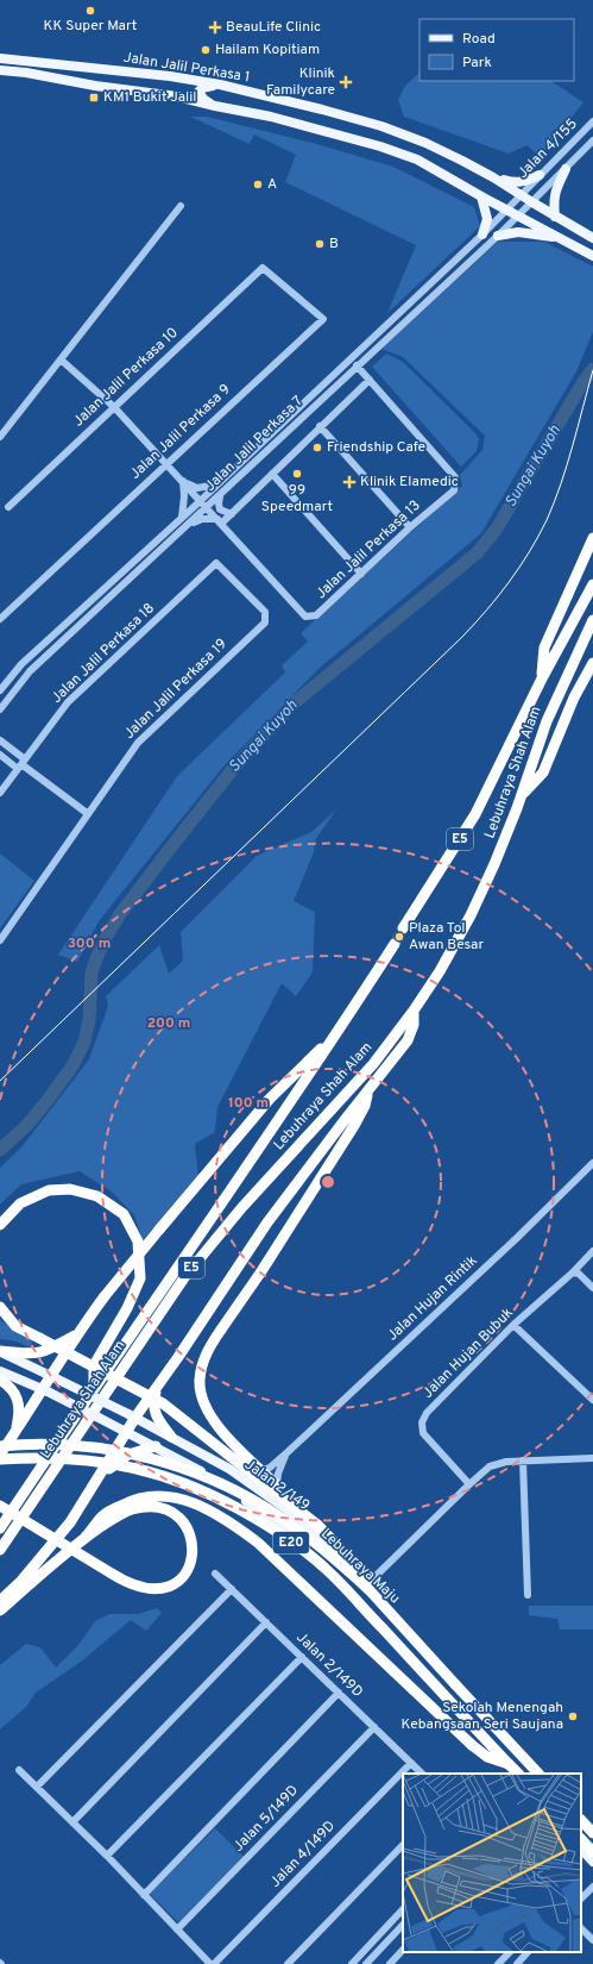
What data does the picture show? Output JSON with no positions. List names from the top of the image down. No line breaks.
{"streets":{"highway":["Lebuhraya Shah Alam","E5","E20","Lebuhraya Maju"],"main road":["Jalan Jalil Perkasa 1","Jalan 2/149"],"street":["Jalan 4/155","Jalan Jalil Perkasa 10","Jalan Jalil Perkasa 9","Jalan Jalil Perkasa 7","Jalan Jalil Perkasa 13","Jalan Jalil Perkasa 18","Jalan Jalil Perkasa 19","Jalan Hujan Rintik","Jalan Hujan Bubuk","Jalan 2/149D","Jalan 5/149D","Jalan 4/149D"]},"crossings":[["Jalan Jalil Perkasa 1","Jalan 4/155"],["Jalan Jalil Perkasa 1","Jalan Jalil Perkasa 7"],["Jalan 4/155","Jalan Jalil Perkasa 7"],["Jalan Jalil Perkasa 10","Jalan Jalil Perkasa 9"],["Jalan Jalil Perkasa 10","Jalan Jalil Perkasa 13"],["Jalan Jalil Perkasa 9","Jalan Jalil Perkasa 13"],["Jalan Jalil Perkasa 7","Jalan Jalil Perkasa 13"],["Jalan Jalil Perkasa 18","Jalan Jalil Perkasa 19"],["Jalan Hujan Rintik","Jalan 2/149"],["Jalan 2/149","Lebuhraya Maju"],["Jalan 2/149D","Jalan 5/149D"],["Jalan 2/149D","Jalan 4/149D"]],"water":["Sungai Kuyoh"],"places":{"other":["KK Super Mart","Hailam Kopitiam","A","B","Friendship Cafe","99 Speedmart","Plaza Tol Awan Besar","Sekolah Menengah Kebangsaan Seri Saujana"],"health":["BeauLife Clinic","Klinik Familycare","Klinik Elamedic"],"transit":["KM1 Bukit Jalil"]},"legend":["Road","Park"],"rings":["300 m","200 m","100 m"]}
